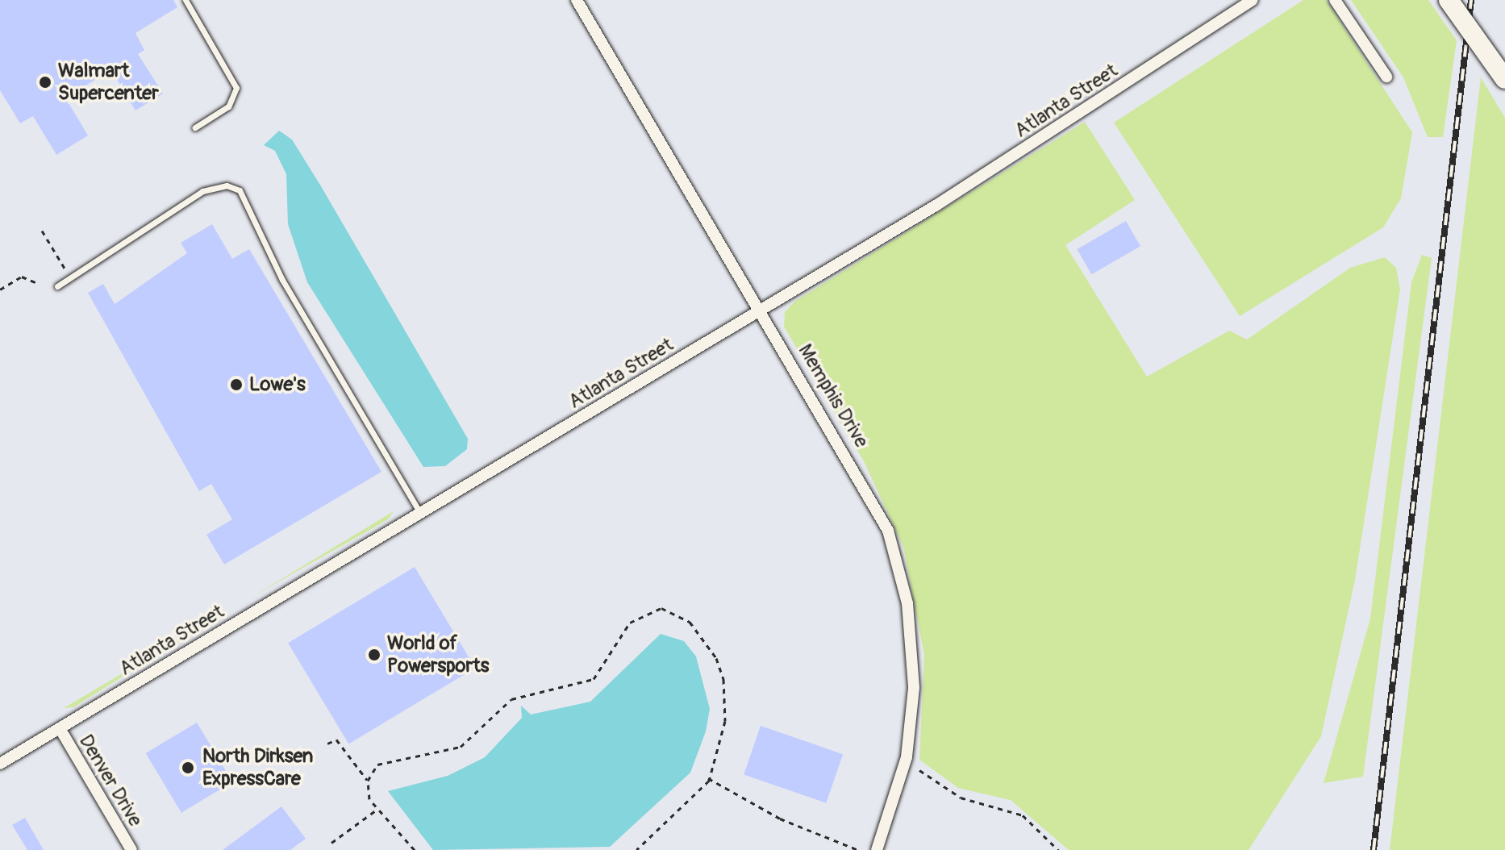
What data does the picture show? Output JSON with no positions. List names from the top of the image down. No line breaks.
{"streets":{"street":["Atlanta Street","Memphis Drive","Denver Drive"]},"crossings":[["Atlanta Street","Memphis Drive"],["Atlanta Street","Denver Drive"]],"places":["Walmart Supercenter","Lowe's","World of Powersports","North Dirksen ExpressCare"]}
